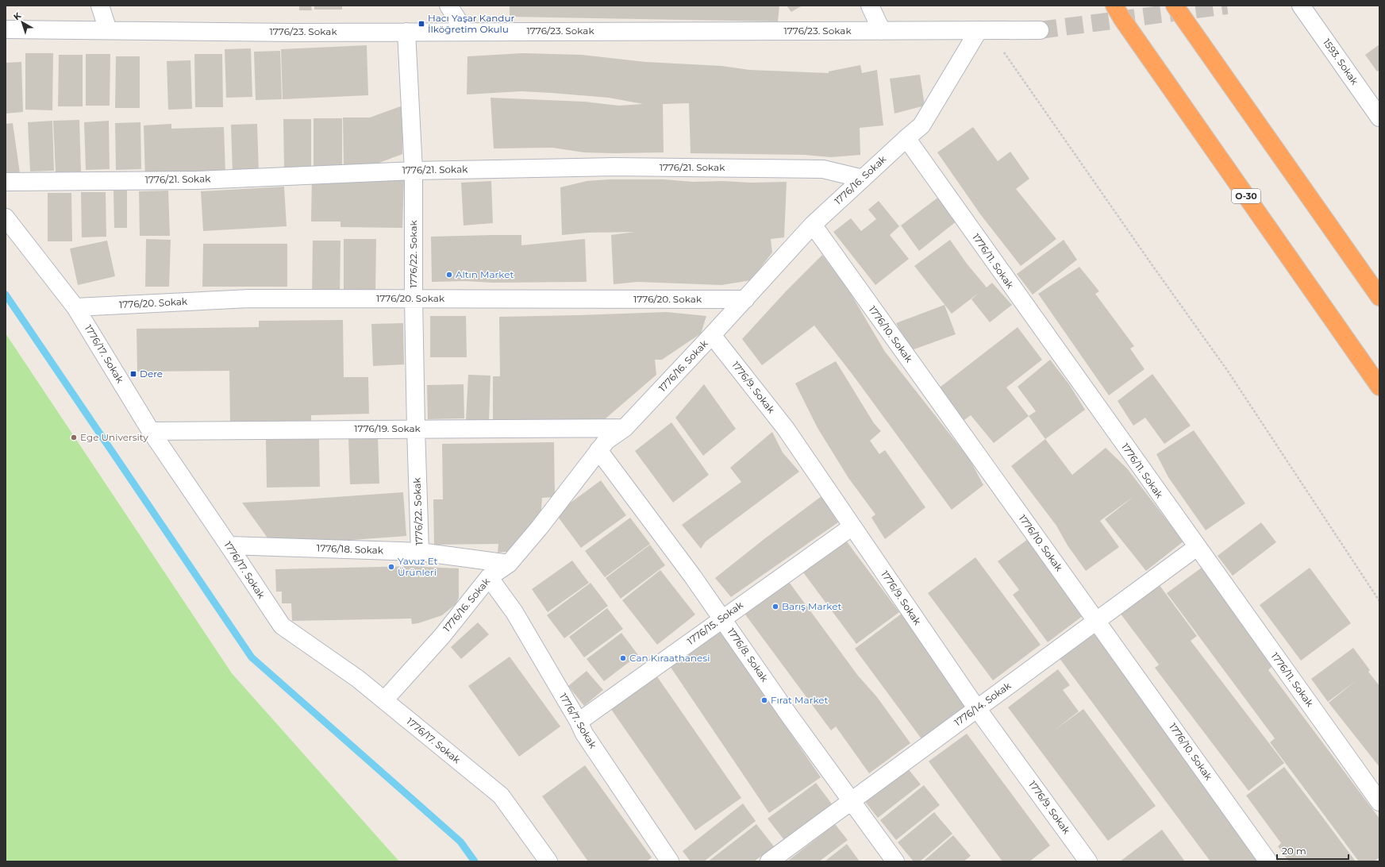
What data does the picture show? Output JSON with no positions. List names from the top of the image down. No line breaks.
{"streets":{"highway":["O-30"],"street":["1776/23. Sokak","1593. Sokak","1776/21. Sokak","1776/16. Sokak","1776/22. Sokak","1776/11. Sokak","1776/20. Sokak","1776/10. Sokak","1776/17. Sokak","1776/9. Sokak","1776/19. Sokak","1776/18. Sokak","1776/15. Sokak","1776/8. Sokak","1776/14. Sokak","1776/7. Sokak"]},"crossings":[["1776/23. Sokak","1776/16. Sokak"],["1776/23. Sokak","1776/22. Sokak"],["1776/21. Sokak","1776/16. Sokak"],["1776/21. Sokak","1776/22. Sokak"],["1776/16. Sokak","1776/11. Sokak"],["1776/16. Sokak","1776/20. Sokak"],["1776/16. Sokak","1776/10. Sokak"],["1776/16. Sokak","1776/17. Sokak"],["1776/16. Sokak","1776/9. Sokak"],["1776/16. Sokak","1776/19. Sokak"],["1776/16. Sokak","1776/18. Sokak"],["1776/16. Sokak","1776/8. Sokak"],["1776/16. Sokak","1776/7. Sokak"],["1776/22. Sokak","1776/20. Sokak"],["1776/22. Sokak","1776/19. Sokak"],["1776/22. Sokak","1776/18. Sokak"],["1776/11. Sokak","1776/14. Sokak"],["1776/20. Sokak","1776/17. Sokak"],["1776/10. Sokak","1776/14. Sokak"],["1776/17. Sokak","1776/19. Sokak"],["1776/17. Sokak","1776/18. Sokak"],["1776/9. Sokak","1776/15. Sokak"],["1776/9. Sokak","1776/14. Sokak"],["1776/15. Sokak","1776/8. Sokak"],["1776/15. Sokak","1776/7. Sokak"],["1776/8. Sokak","1776/14. Sokak"]],"places":{"transit":["Hacı Yaşar Kandur İlköğretim Okulu","Dere"],"other":["Altın Market","Ege University","Yavuz Et Ürünleri","Barış Market","Can Kıraathanesi","Fırat Market"]},"scale_bar":"20 m","north":"top left"}
